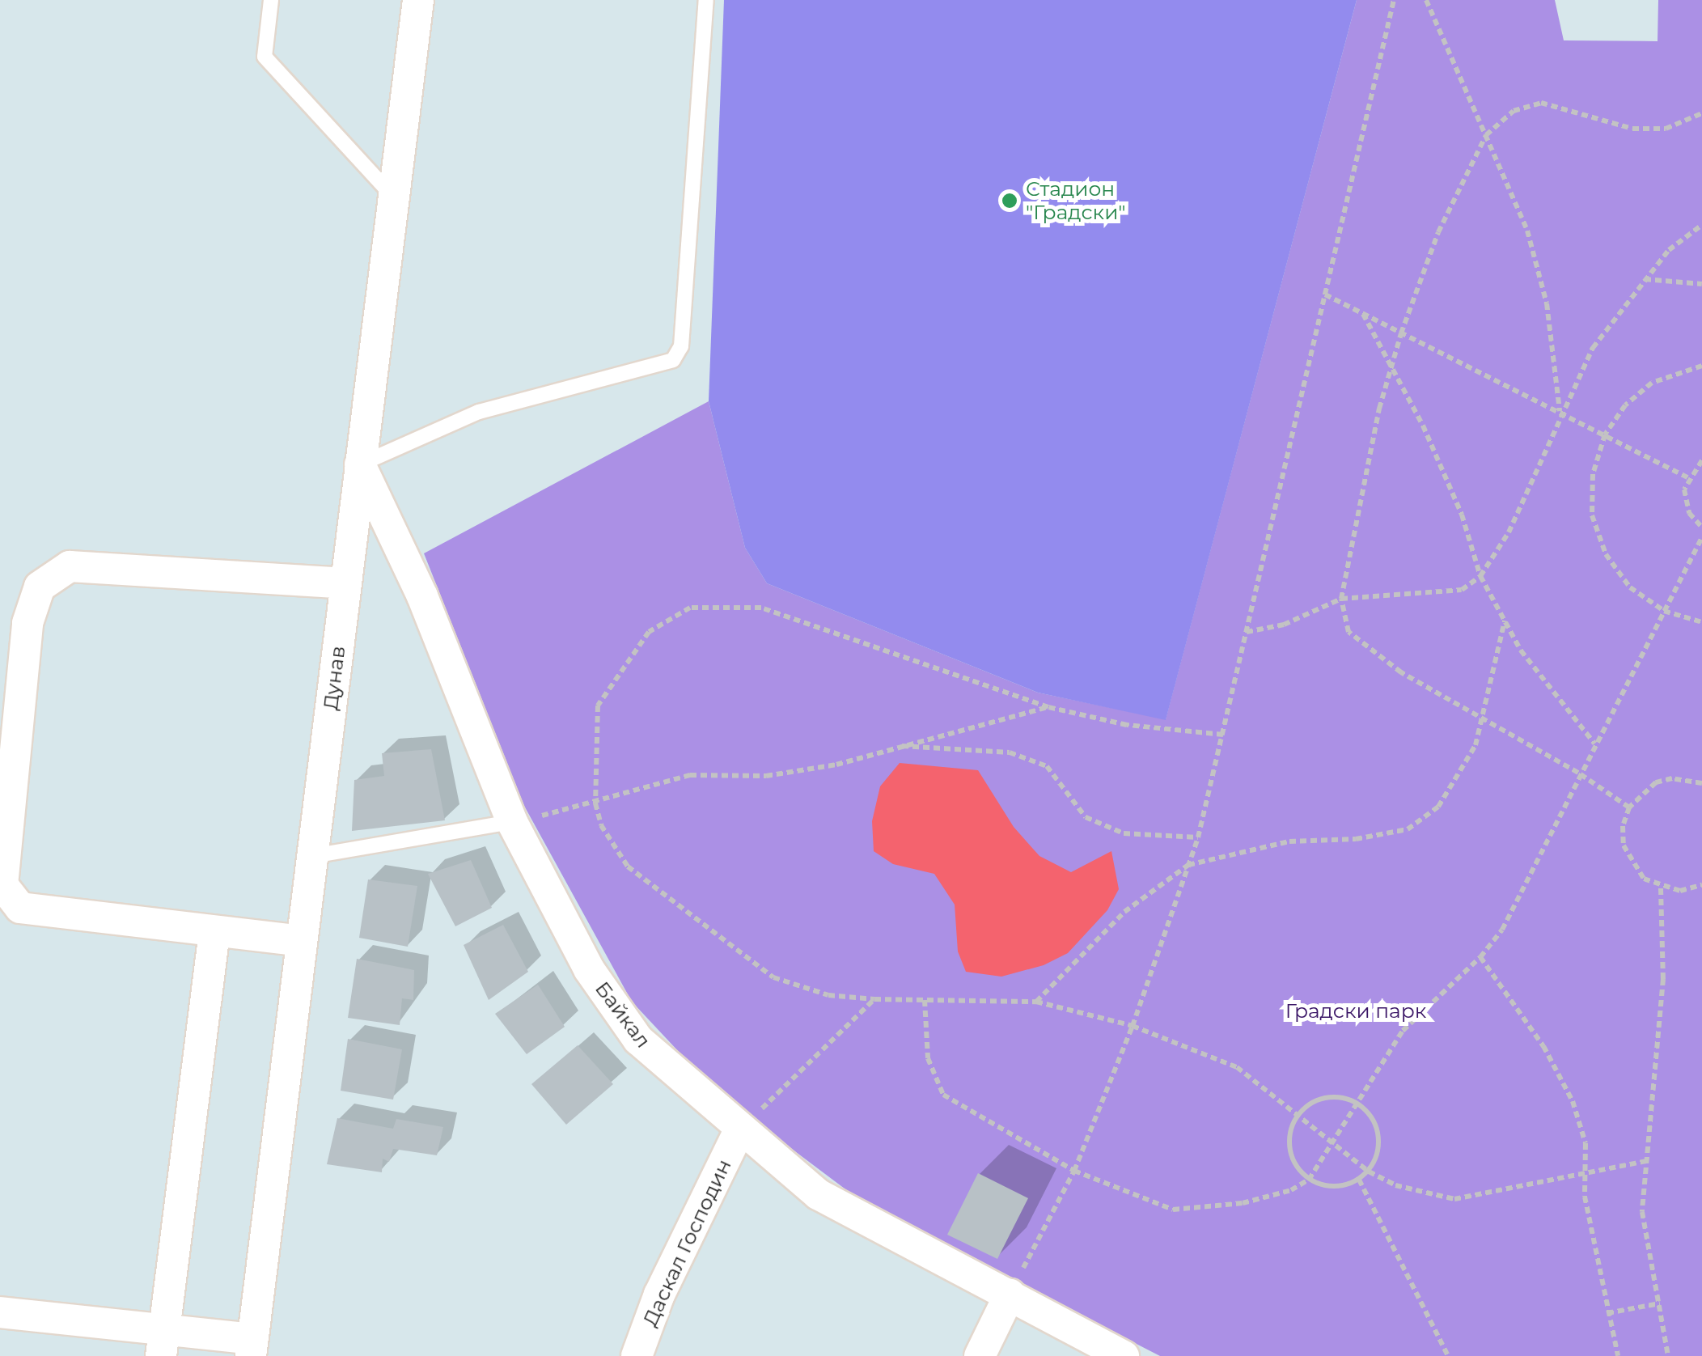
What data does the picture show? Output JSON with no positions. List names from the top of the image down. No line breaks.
{"streets":{"street":["Дунав","Байкал","Даскал Господин"]},"crossings":[["Дунав","Байкал"],["Байкал","Даскал Господин"]],"parks":["Градски парк"],"places":["Стадион \"Градски\""]}
